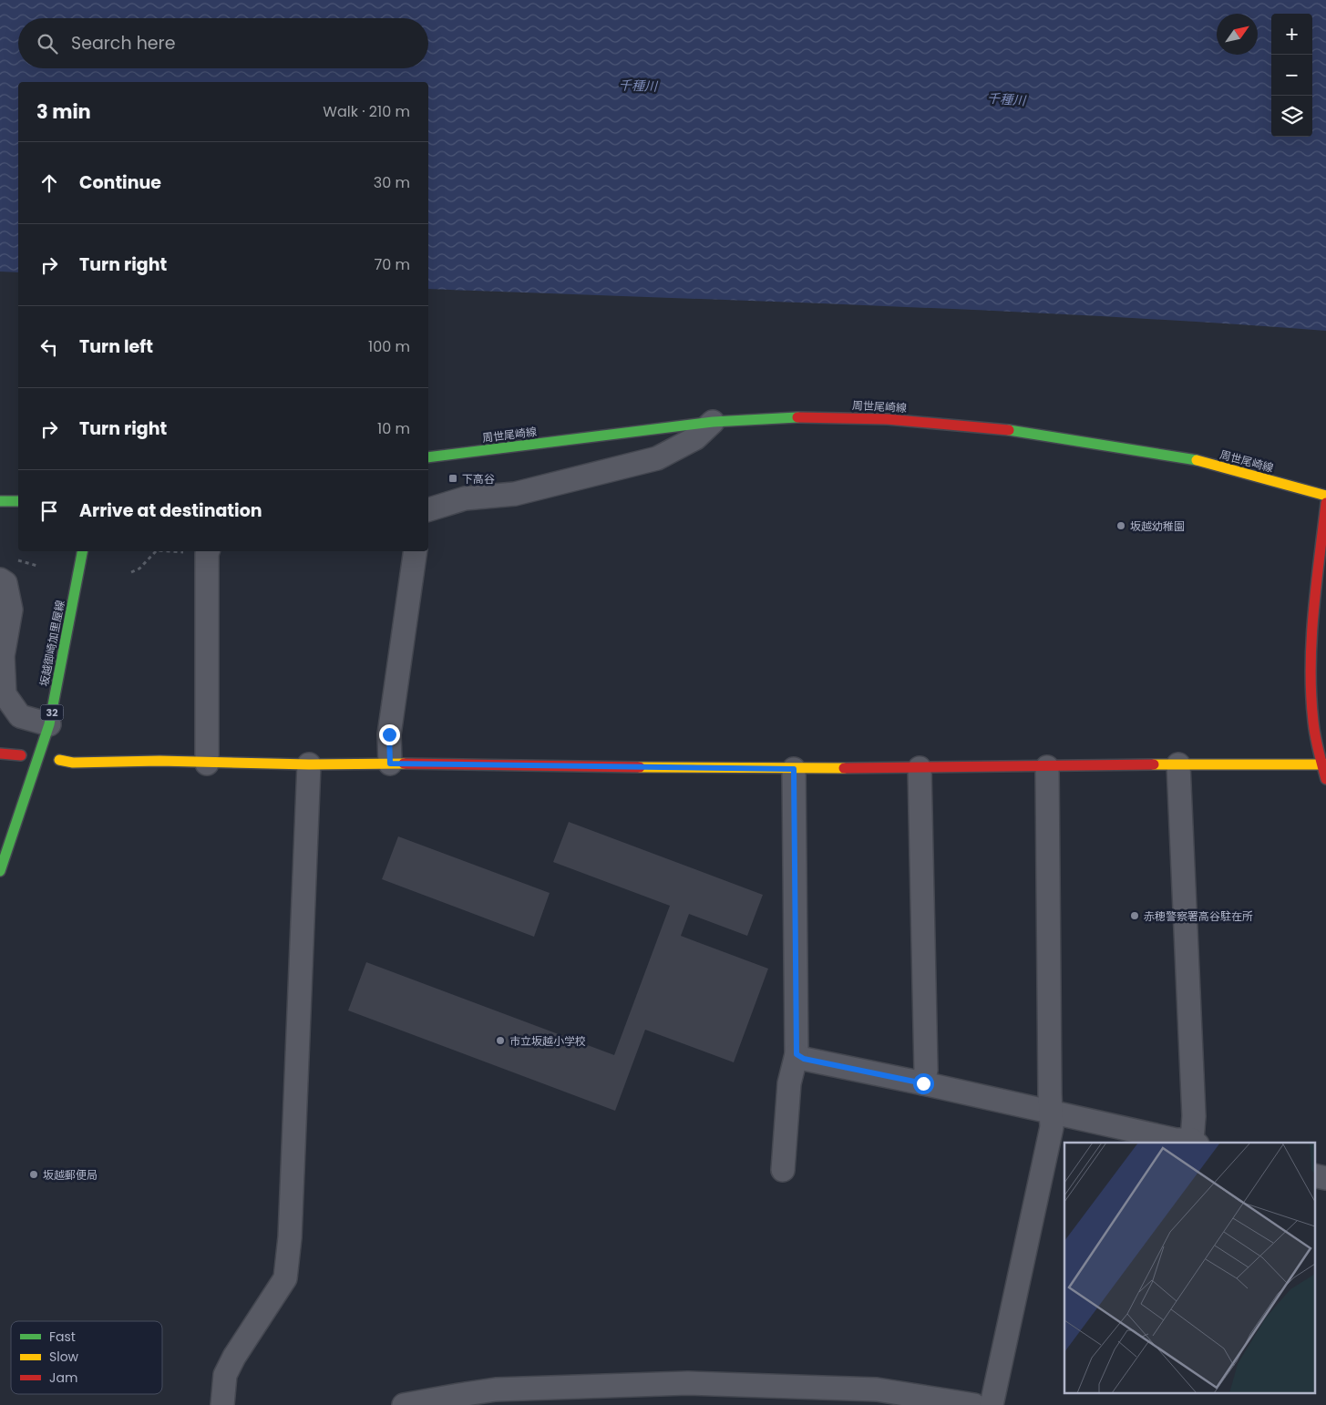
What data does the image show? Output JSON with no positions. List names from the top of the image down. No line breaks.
{"streets":{"street":["周世尾崎線","坂越御崎加里屋線","32"]},"water":["千種川"],"places":{"transit":["下高谷"],"other":["坂越幼稚園","赤穂警察署高谷駐在所","市立坂越小学校","坂越郵便局"]},"legend":["Fast","Slow","Jam"],"north":"top right","page":{"map_buttons":["+","−"],"search":"Search here","heading":["3 min","Walk · 210 m"],"list":[["Continue","30 m"],["Turn right","70 m"],["Turn left","100 m"],["Turn right","10 m"],"Arrive at destination"]}}
